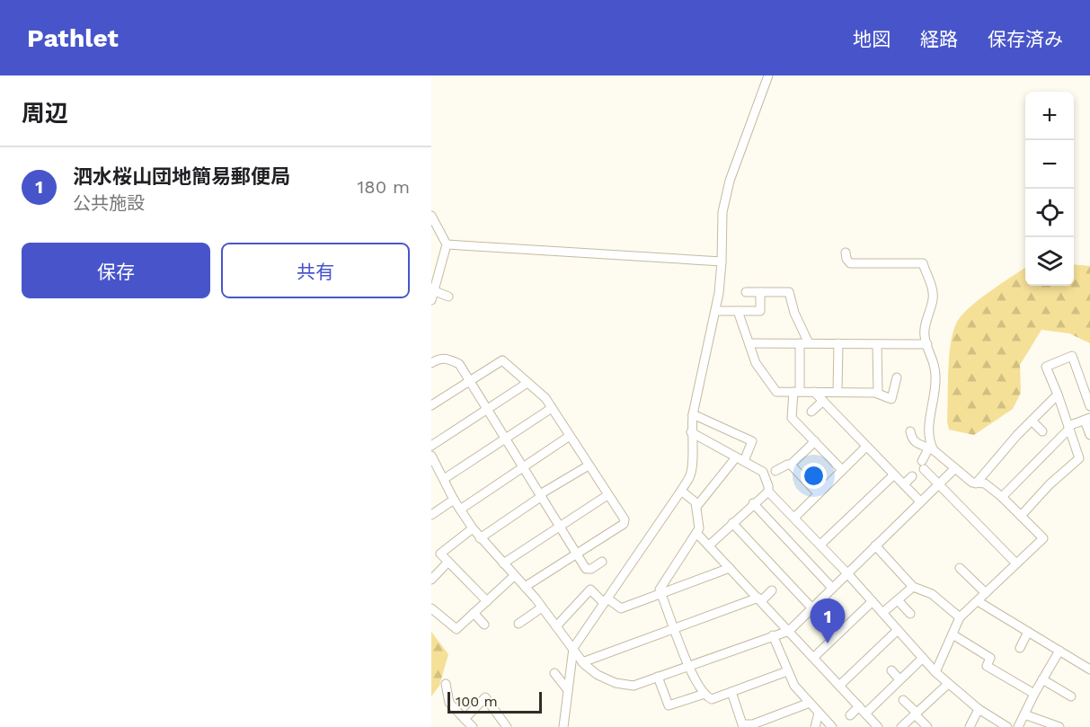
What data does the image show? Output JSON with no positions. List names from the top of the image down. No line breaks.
{"scale_bar":"100 m","page":{"header":"Pathlet","nav":["地図","経路","保存済み"],"heading":"周辺","map_buttons":["+","−"],"list":[{"mark":"1","name":"泗水桜山団地簡易郵便局","note":"公共施設","value":"180 m"}],"buttons":["保存","共有"],"pins":"1","scale":"100 m"}}
